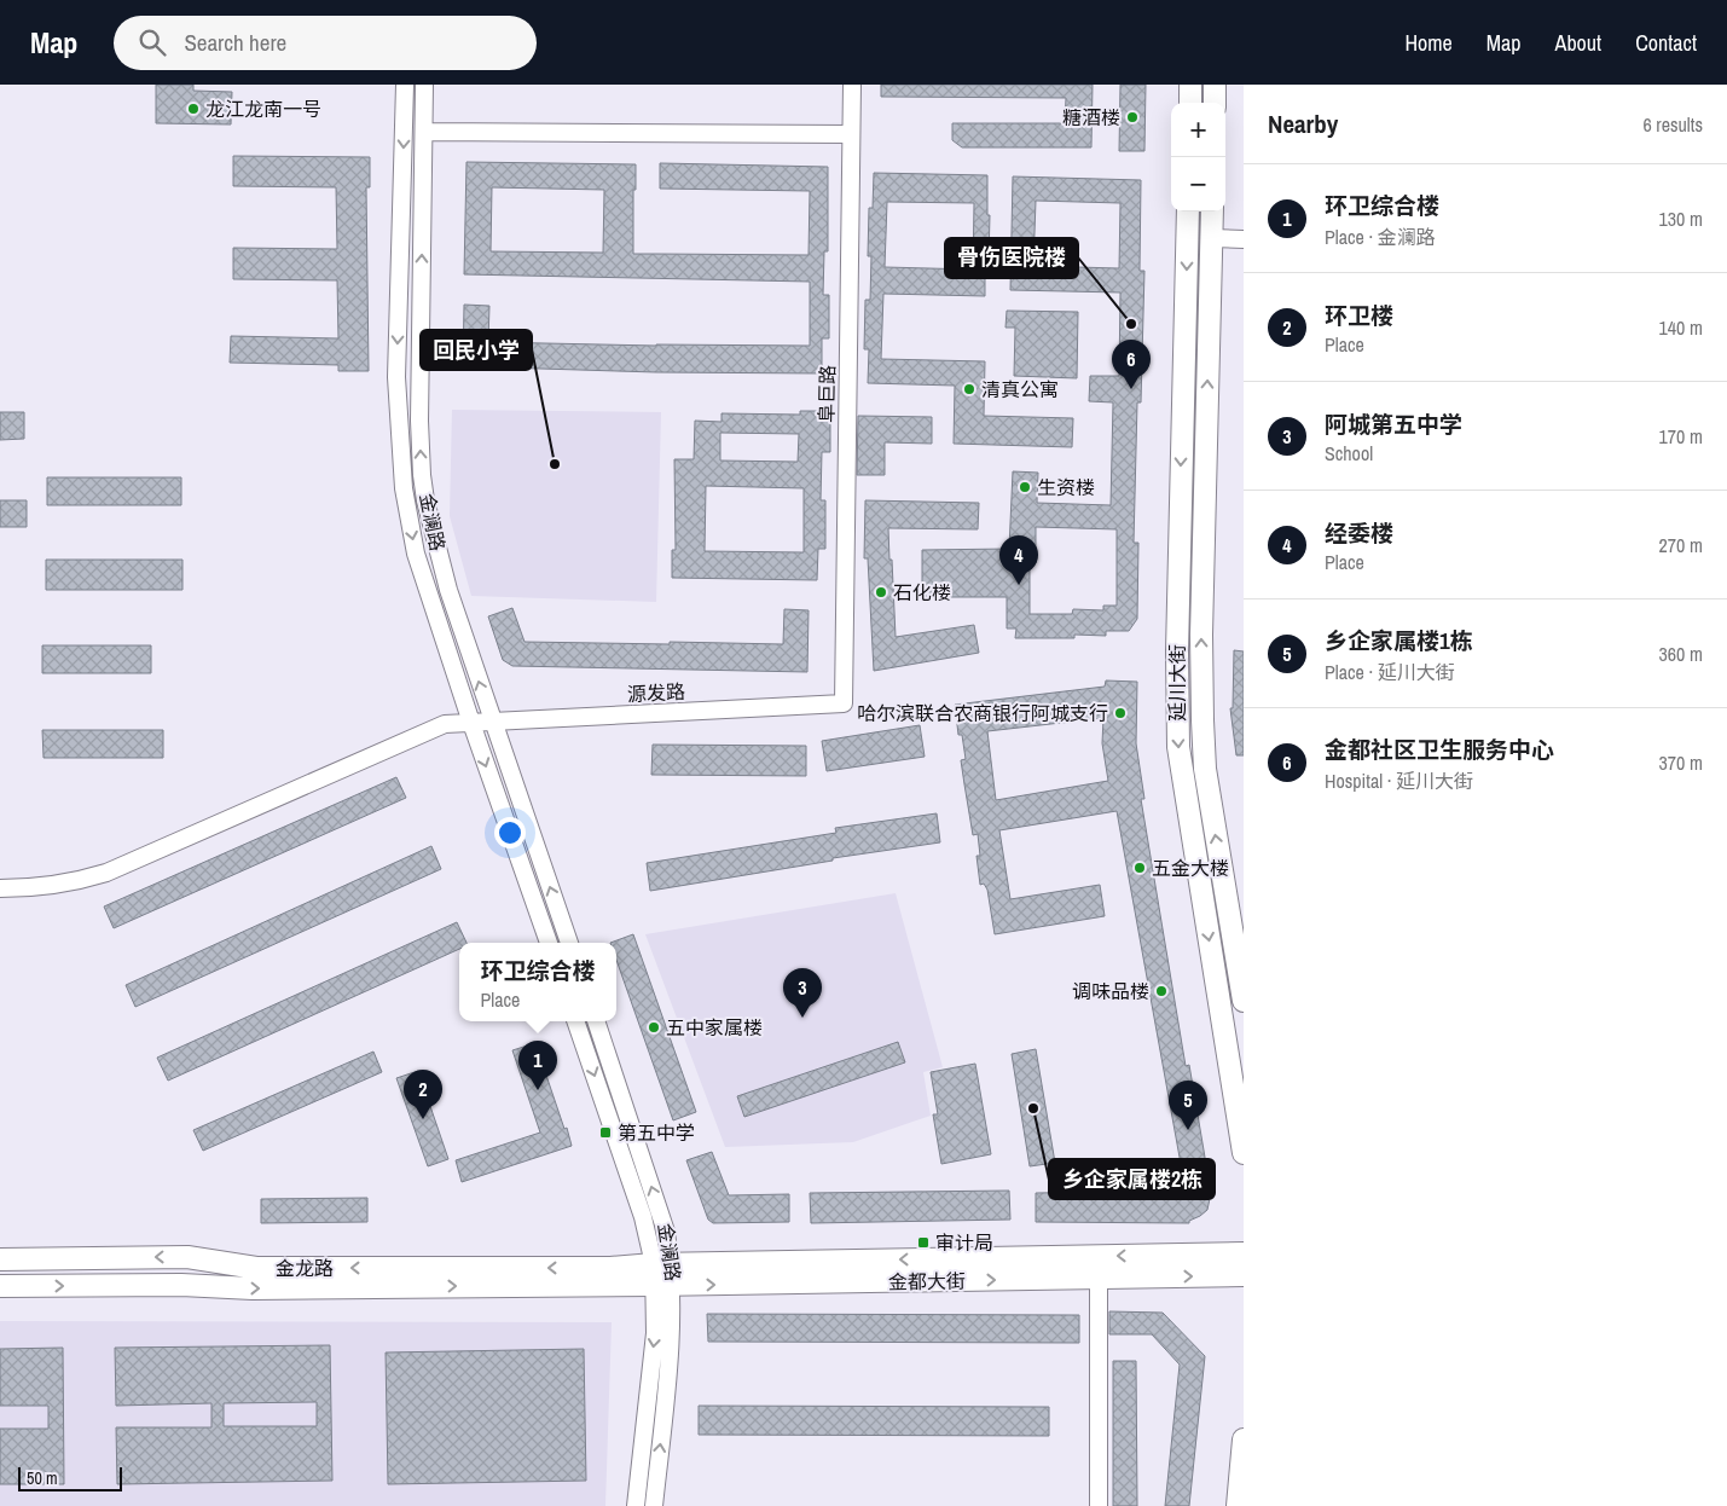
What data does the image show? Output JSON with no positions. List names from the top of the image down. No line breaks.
{"streets":{"main road":["延川大街","金龙路","金都大街"],"street":["阜巨路","金澜路","源发路"]},"crossings":[["阜巨路","源发路"],["金澜路","源发路"],["金澜路","金都大街"],["金龙路","金都大街"]],"places":{"other":["龙江龙南一号","糖酒楼","骨伤医院楼","清真公寓","回民小学","生资楼","石化楼","哈尔滨联合农商银行阿城支行","五金大楼","调味品楼","五中家属楼","乡企家属楼2栋"],"transit":["第五中学","审计局"]},"scale_bar":"50 m","page":{"header":"Map","search":"Search here","nav":["Home","Map","About","Contact"],"heading":["Nearby","6 results"],"map_buttons":["+","−"],"list":[{"mark":"1","name":"环卫综合楼","note":"Place · 金澜路","value":"130 m"},{"mark":"2","name":"环卫楼","note":"Place","value":"140 m"},{"mark":"3","name":"阿城第五中学","note":"School","value":"170 m"},{"mark":"4","name":"经委楼","note":"Place","value":"270 m"},{"mark":"5","name":"乡企家属楼1栋","note":"Place · 延川大街","value":"360 m"},{"mark":"6","name":"金都社区卫生服务中心","note":"Hospital · 延川大街","value":"370 m"}],"pins":["6","4","3","1","2","5"],"popup":["环卫综合楼","Place"],"scale":"50 m"}}
